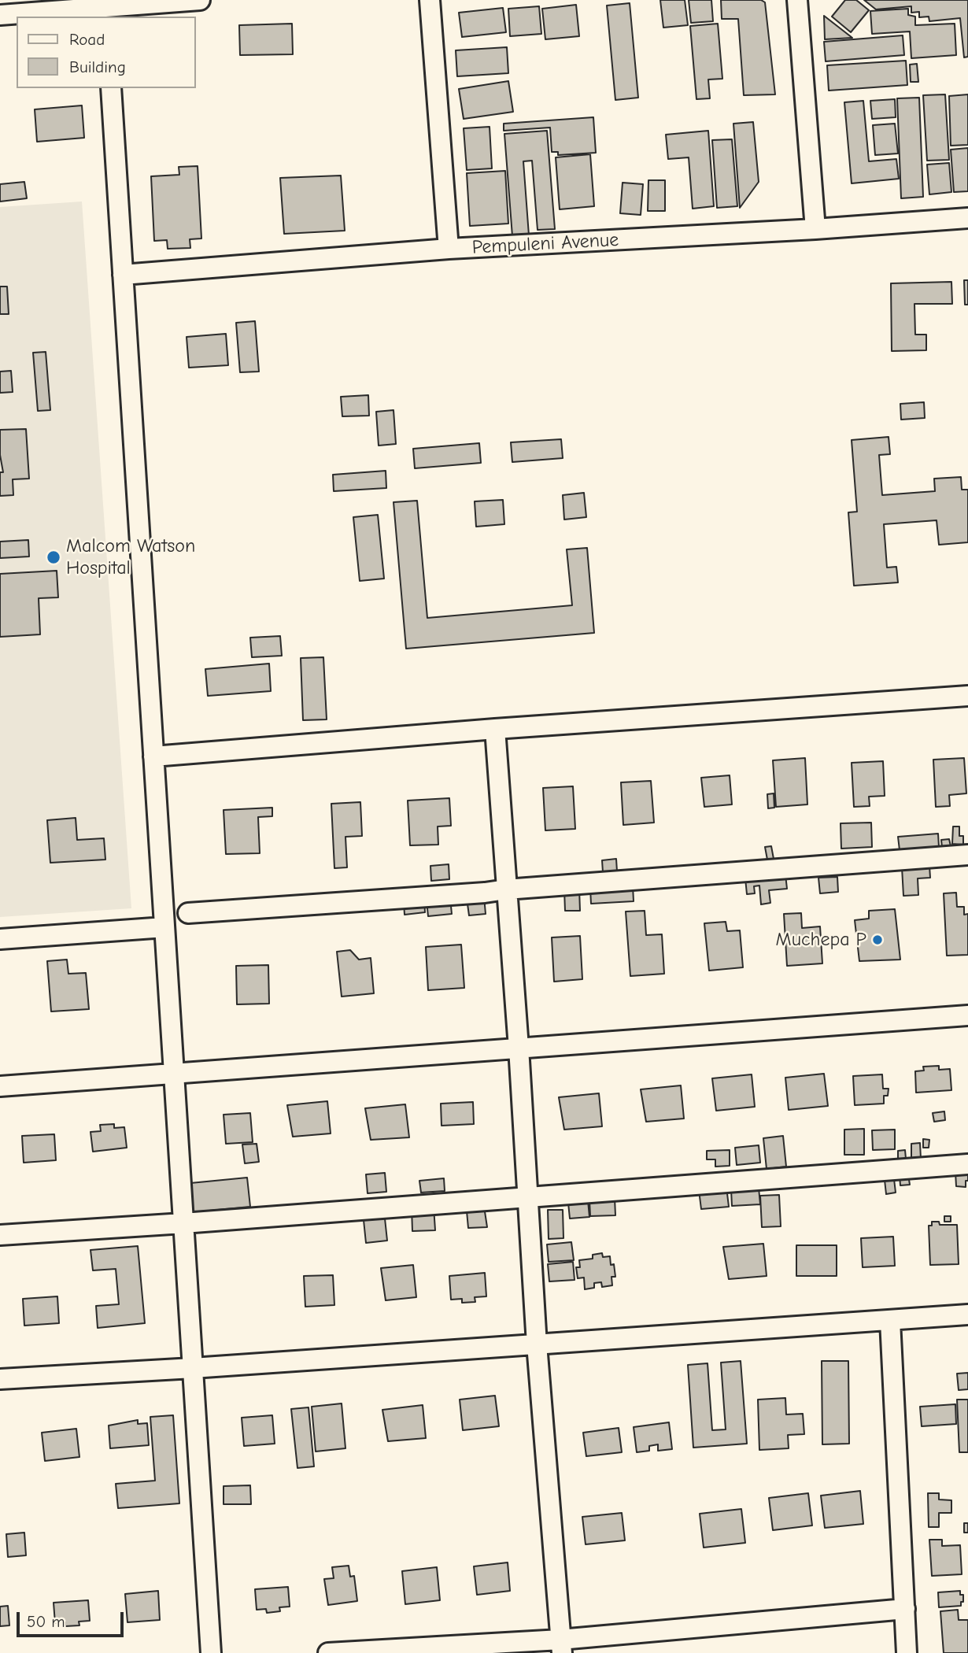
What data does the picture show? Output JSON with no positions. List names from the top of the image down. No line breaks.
{"streets":{"street":["Pempuleni Avenue"]},"places":["Malcom Watson Hospital","Muchepa P"],"legend":["Road","Building"],"scale_bar":"50 m"}
